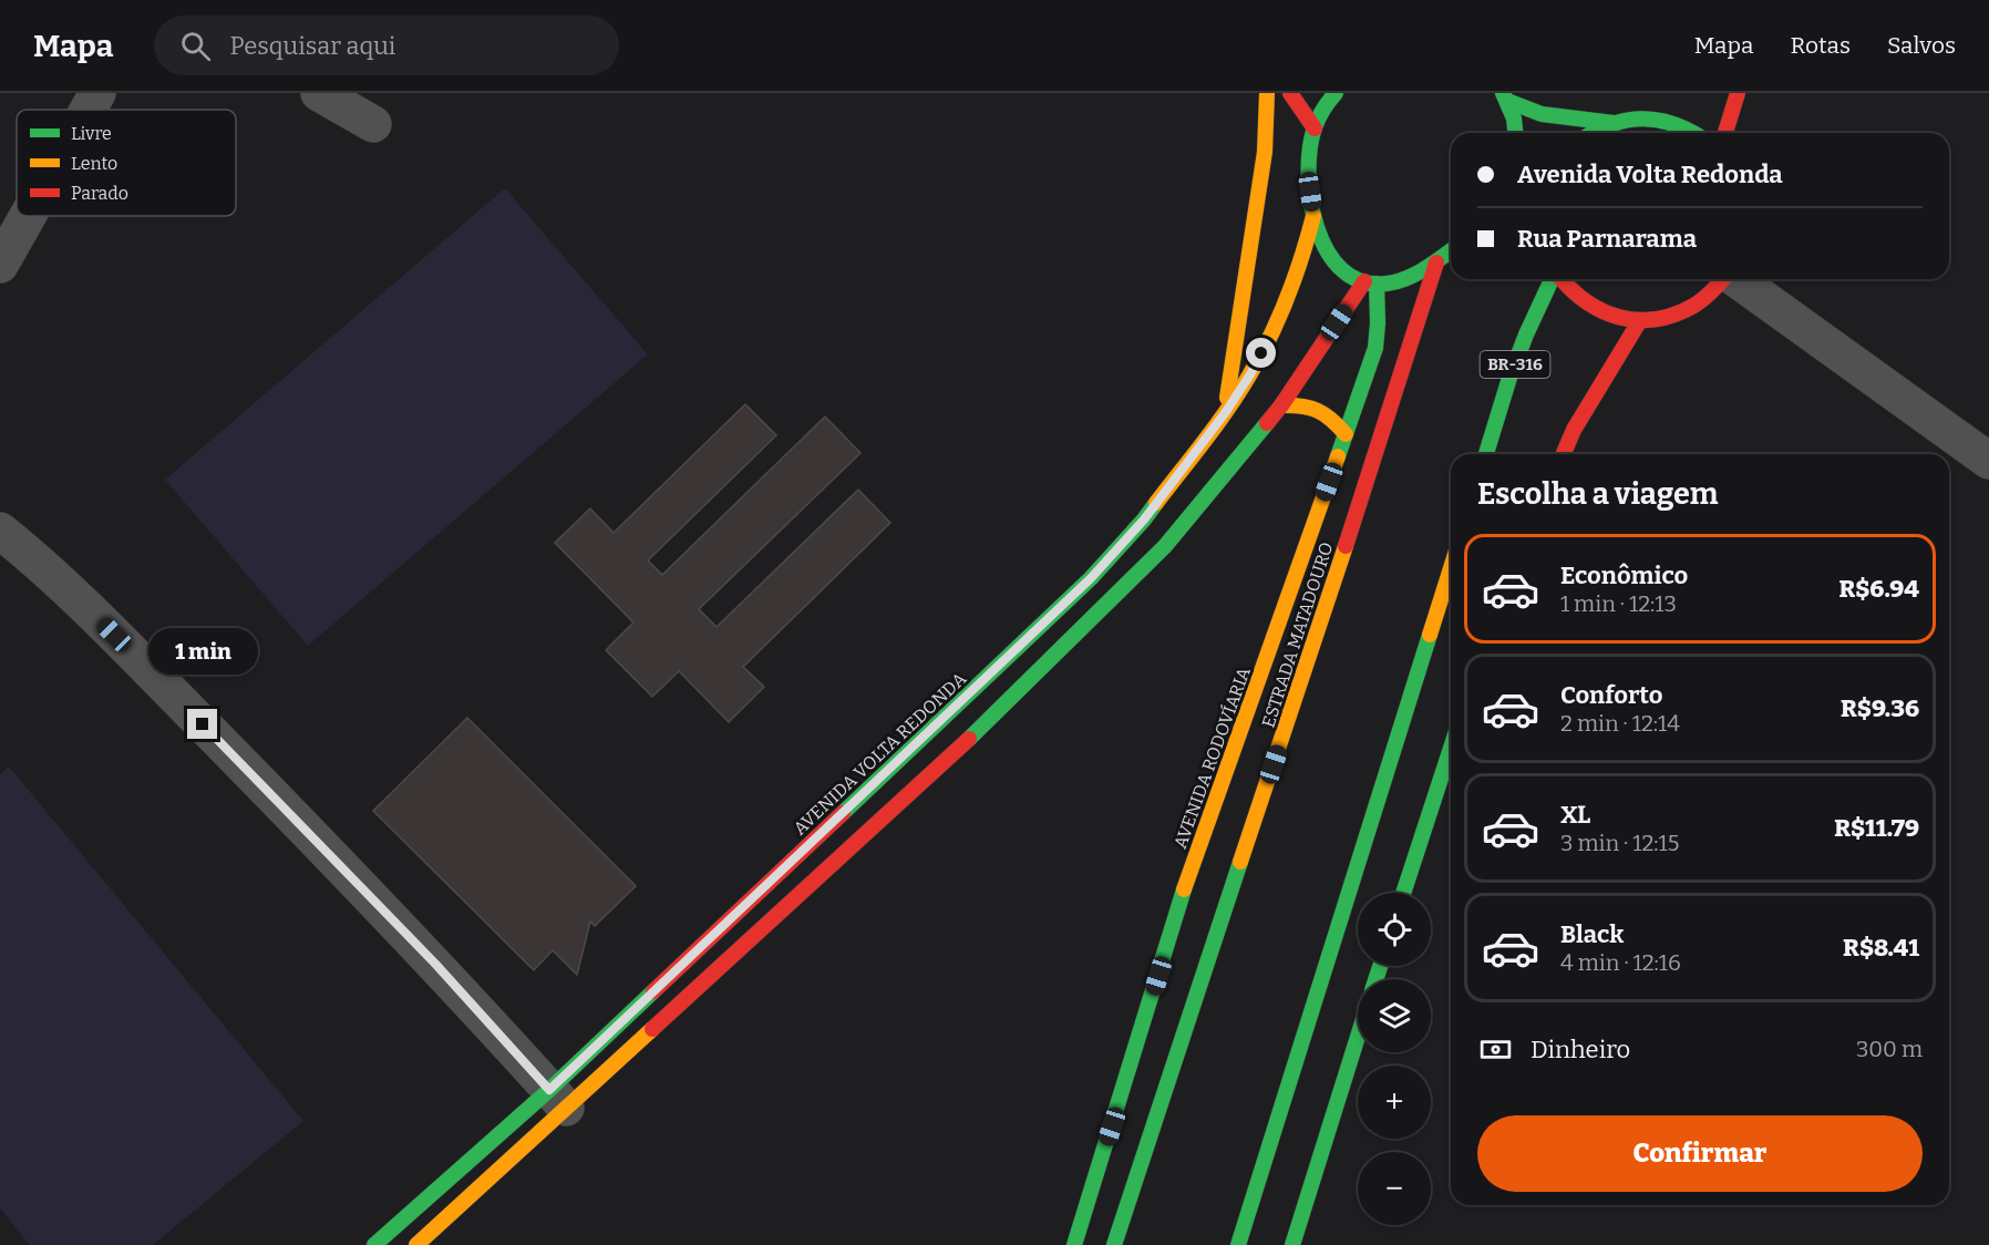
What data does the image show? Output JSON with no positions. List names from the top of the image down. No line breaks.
{"streets":{"main road":["BR-316","ESTRADA MATADOURO","AVENIDA VOLTA REDONDA","AVENIDA RODOVÍARIA"]},"crossings":[["AVENIDA VOLTA REDONDA","AVENIDA RODOVÍARIA"]],"legend":["Livre","Lento","Parado"],"page":{"header":"Mapa","search":"Pesquisar aqui","nav":["Mapa","Rotas","Salvos"],"banner":["Avenida Volta Redonda","Rua Parnarama"],"heading":"Escolha a viagem","list":[{"name":"Econômico","note":"1 min · 12:13","value":"R$6.94"},{"name":"Conforto","note":"2 min · 12:14","value":"R$9.36"},{"name":"XL","note":"3 min · 12:15","value":"R$11.79"},{"name":"Black","note":"4 min · 12:16","value":"R$8.41"}],"bubble":"1 min","map_buttons":["+","−"],"pay":["Dinheiro","300 m"],"buttons":"Confirmar"}}
